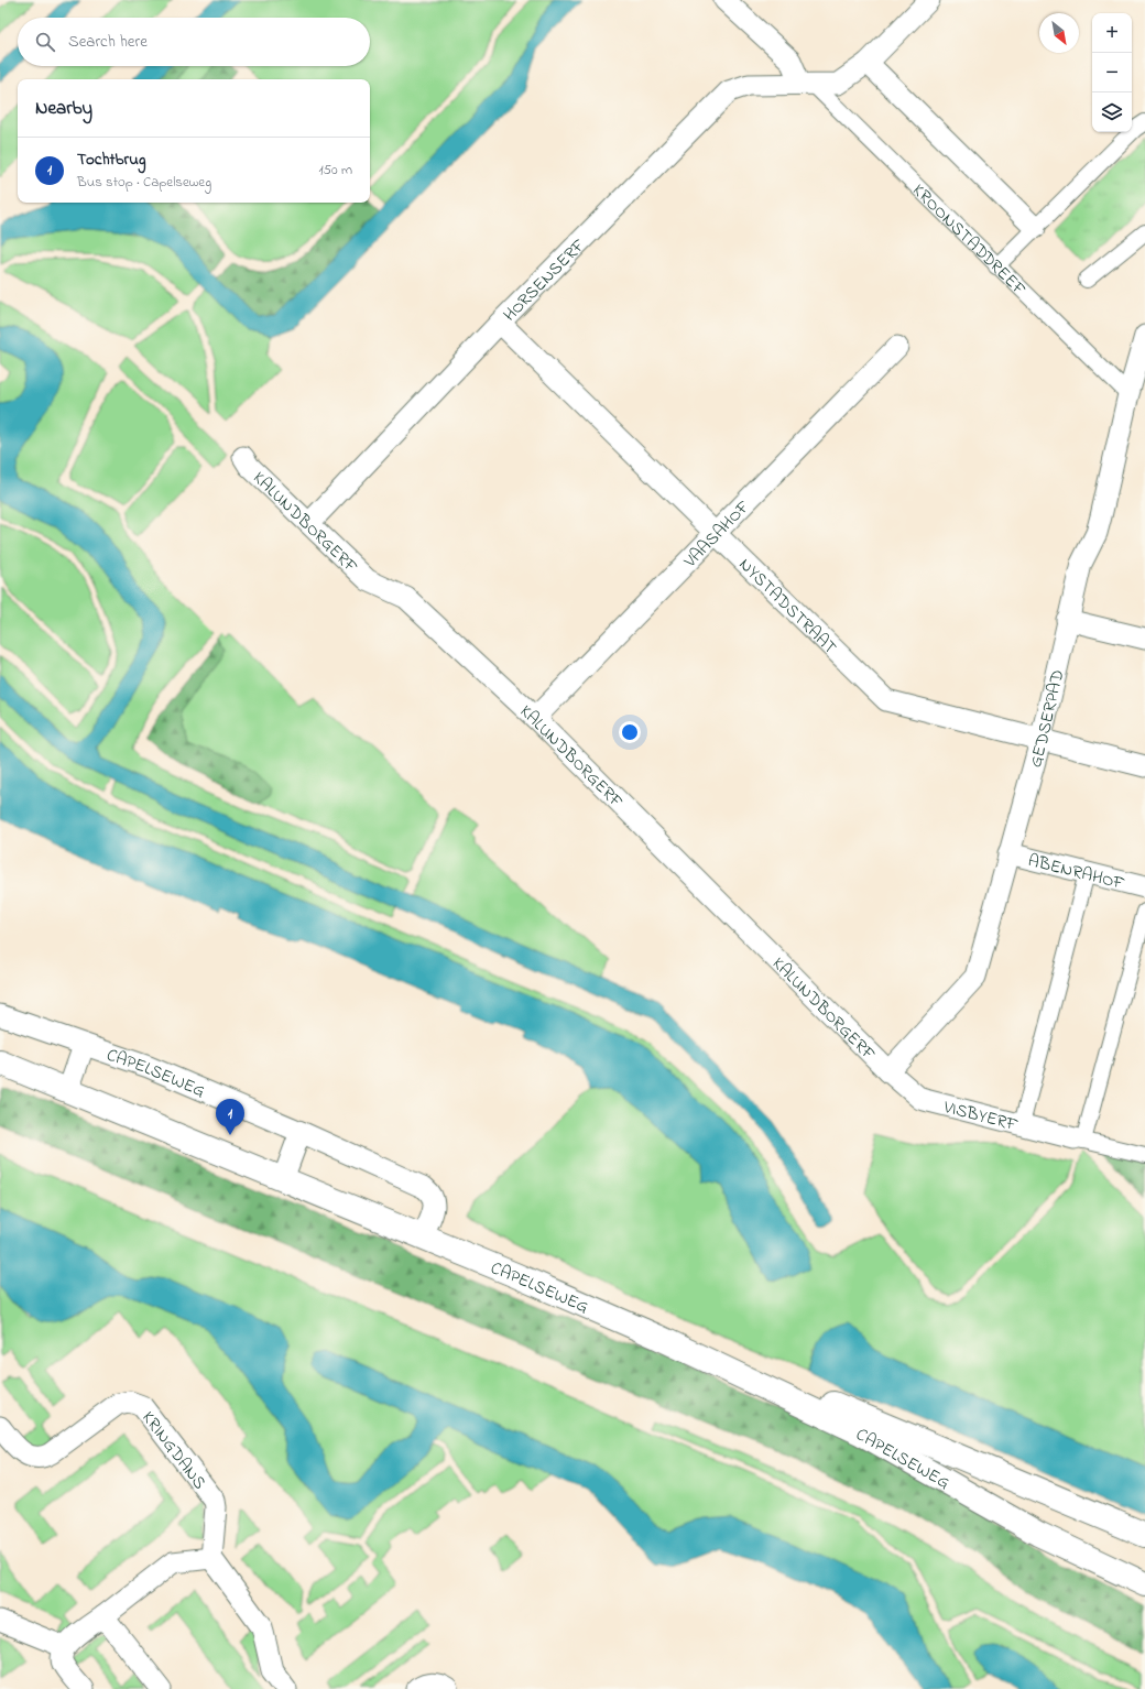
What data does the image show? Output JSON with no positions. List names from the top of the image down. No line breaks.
{"streets":{"main road":["CAPELSEWEG"],"street":["KROONSTADDREEF","HORSENSERF","KALUNDBORGERF","VAASAHOF","NYSTADSTRAAT","GEDSERPAD","ABENRAHOF","VISBYERF","KRINGDANS"]},"crossings":[["KROONSTADDREEF","HORSENSERF"],["KROONSTADDREEF","GEDSERPAD"],["HORSENSERF","KALUNDBORGERF"],["HORSENSERF","NYSTADSTRAAT"],["KALUNDBORGERF","VAASAHOF"],["KALUNDBORGERF","GEDSERPAD"],["KALUNDBORGERF","VISBYERF"],["VAASAHOF","NYSTADSTRAAT"],["NYSTADSTRAAT","GEDSERPAD"],["GEDSERPAD","ABENRAHOF"],["GEDSERPAD","VISBYERF"]],"north":"bottom right","page":{"map_buttons":["+","−"],"search":"Search here","heading":"Nearby","list":[{"mark":"1","name":"Tochtbrug","note":"Bus stop · Capelseweg","value":"150 m"}],"pins":"1"}}
